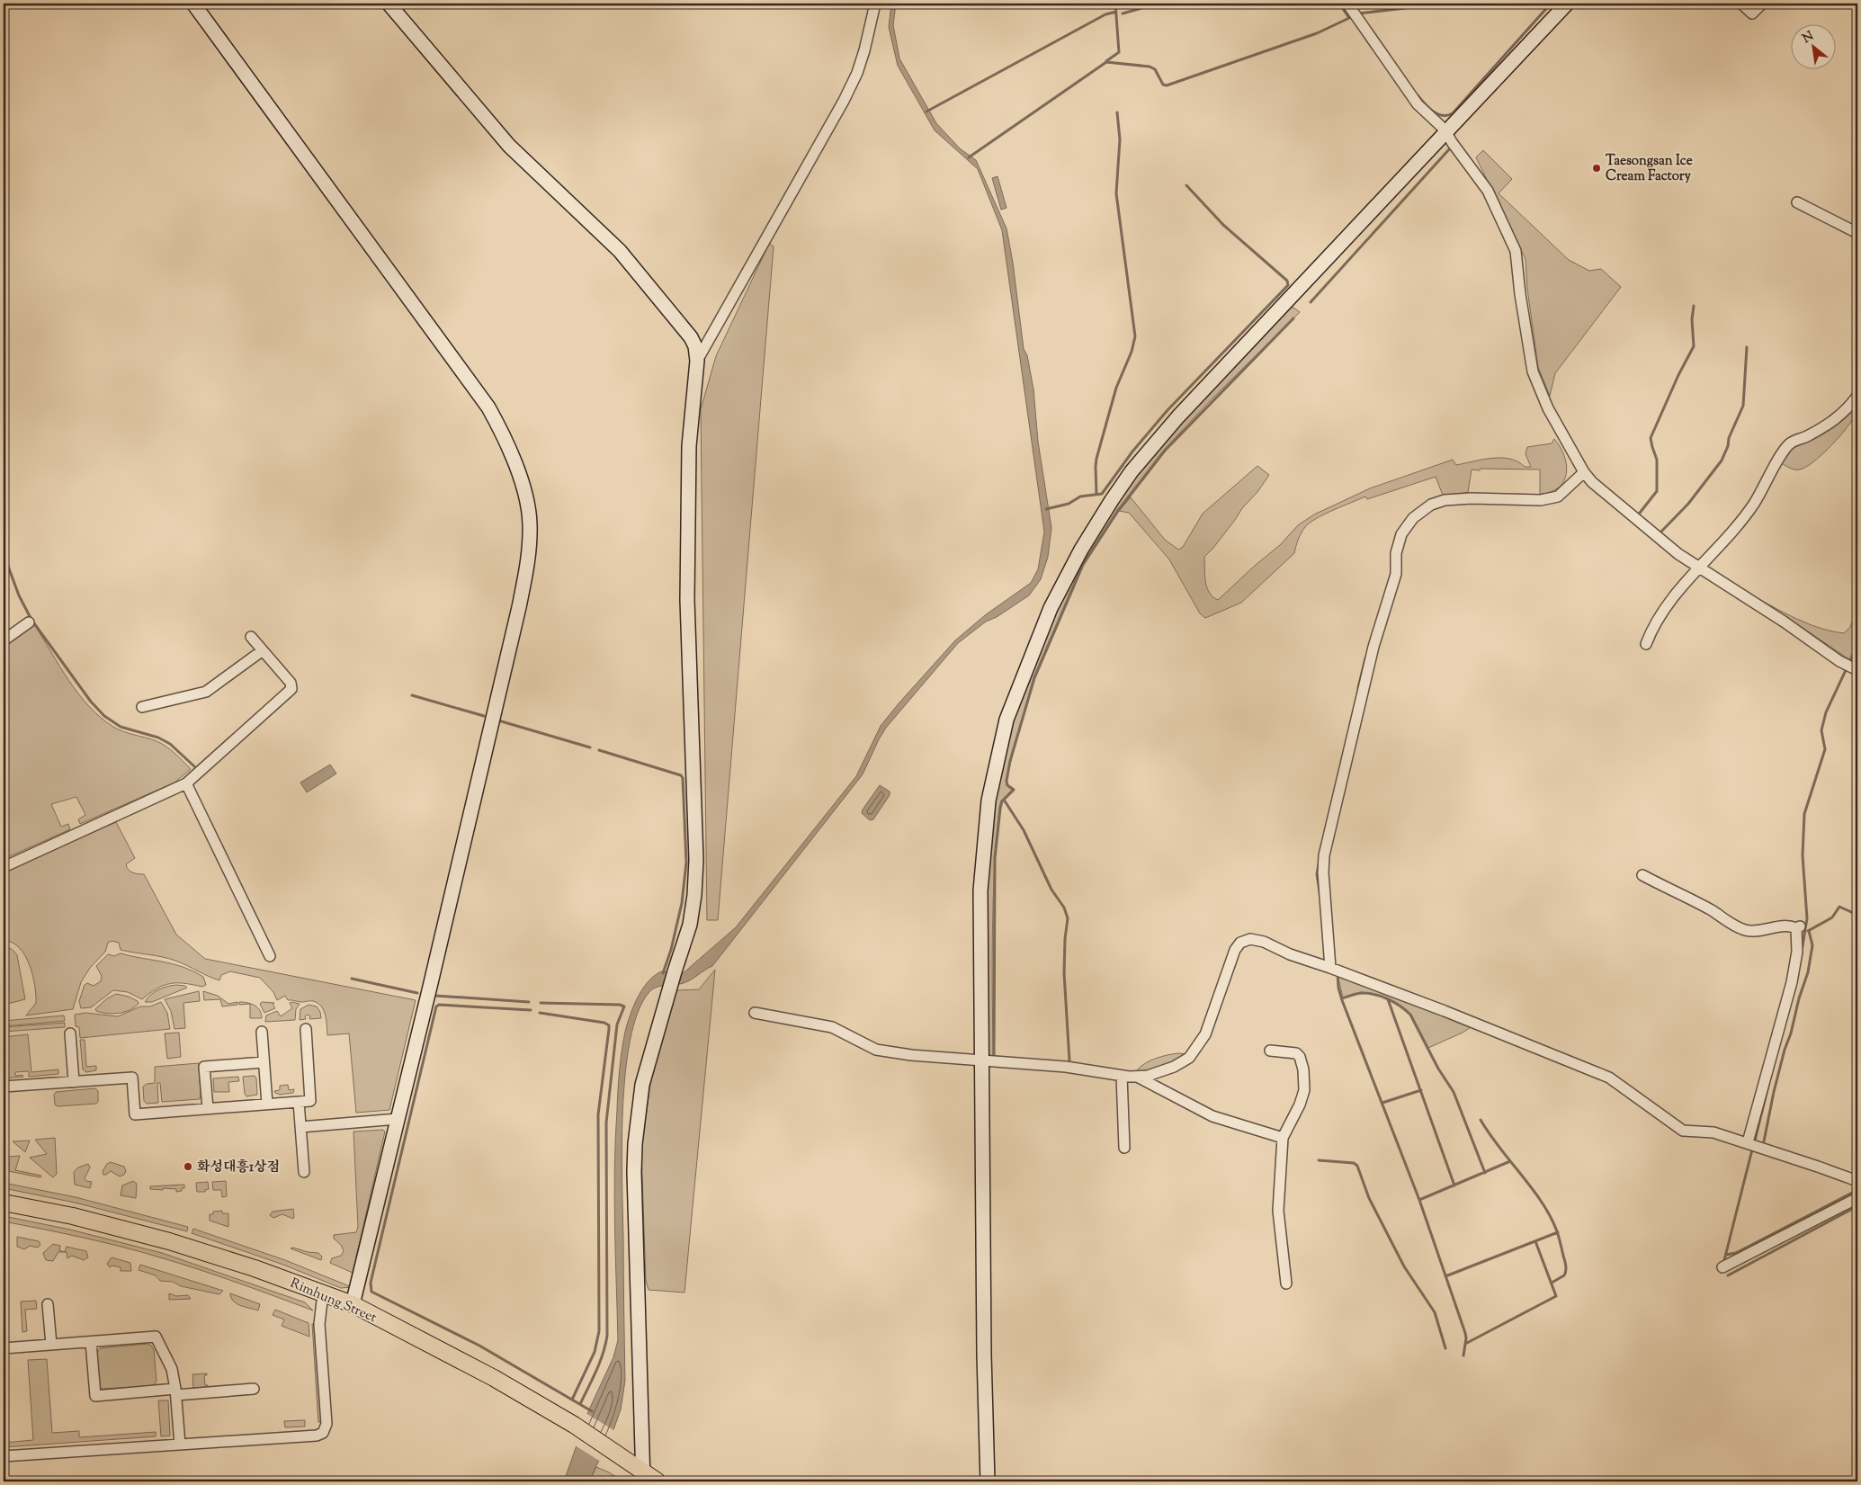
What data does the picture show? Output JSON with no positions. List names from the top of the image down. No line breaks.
{"streets":{"main road":["Rimhung Street"]},"places":["Taesongsan Ice Cream Factory","화성대흥1상점"],"north":"top left"}
